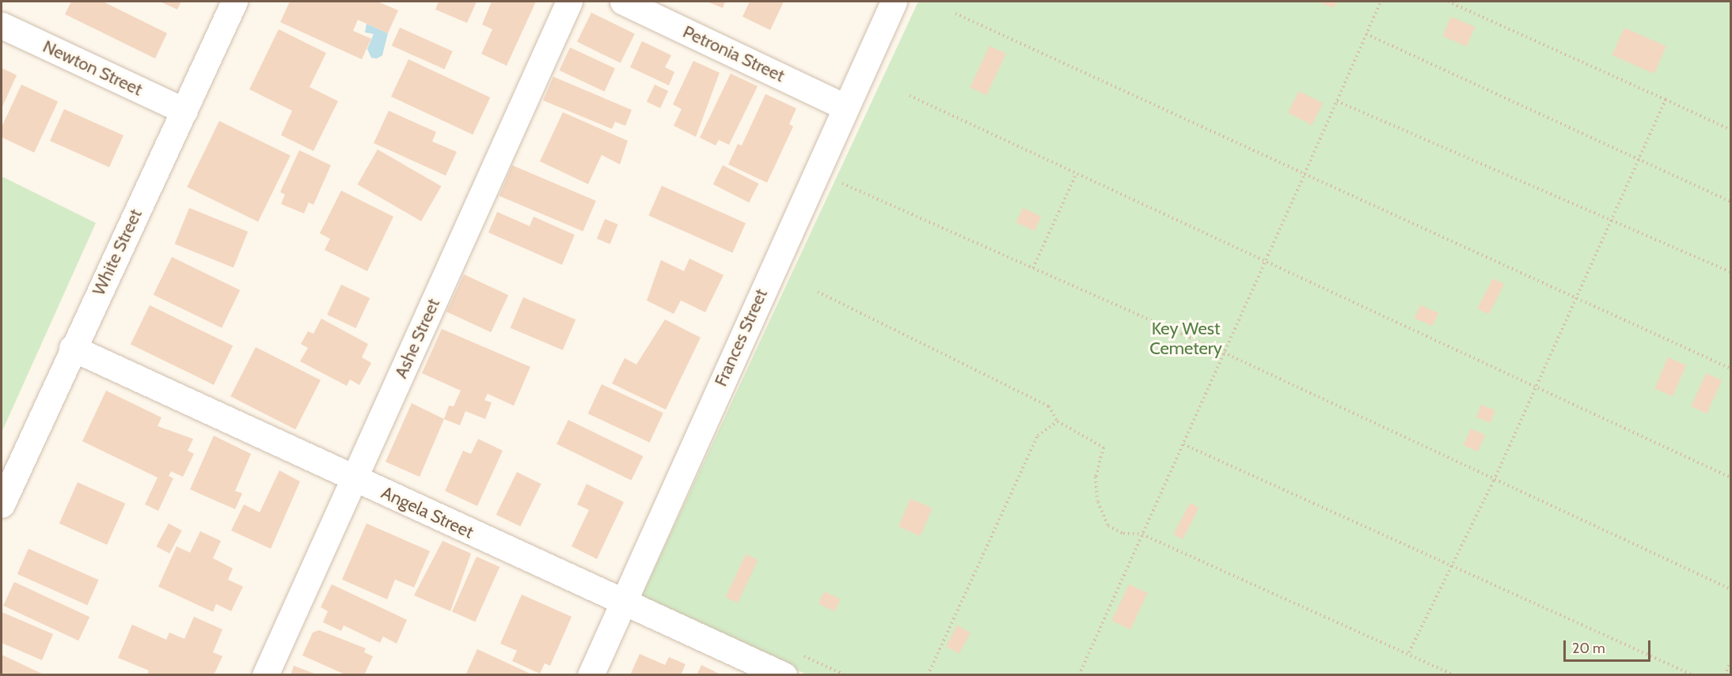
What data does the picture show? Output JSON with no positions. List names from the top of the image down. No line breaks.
{"streets":{"street":["Petronia Street","Newton Street","White Street","Frances Street","Ashe Street","Angela Street"]},"crossings":[["Petronia Street","Frances Street"],["Newton Street","White Street"],["White Street","Angela Street"],["Frances Street","Angela Street"],["Ashe Street","Angela Street"]],"parks":["Key West Cemetery"],"scale_bar":"20 m"}
